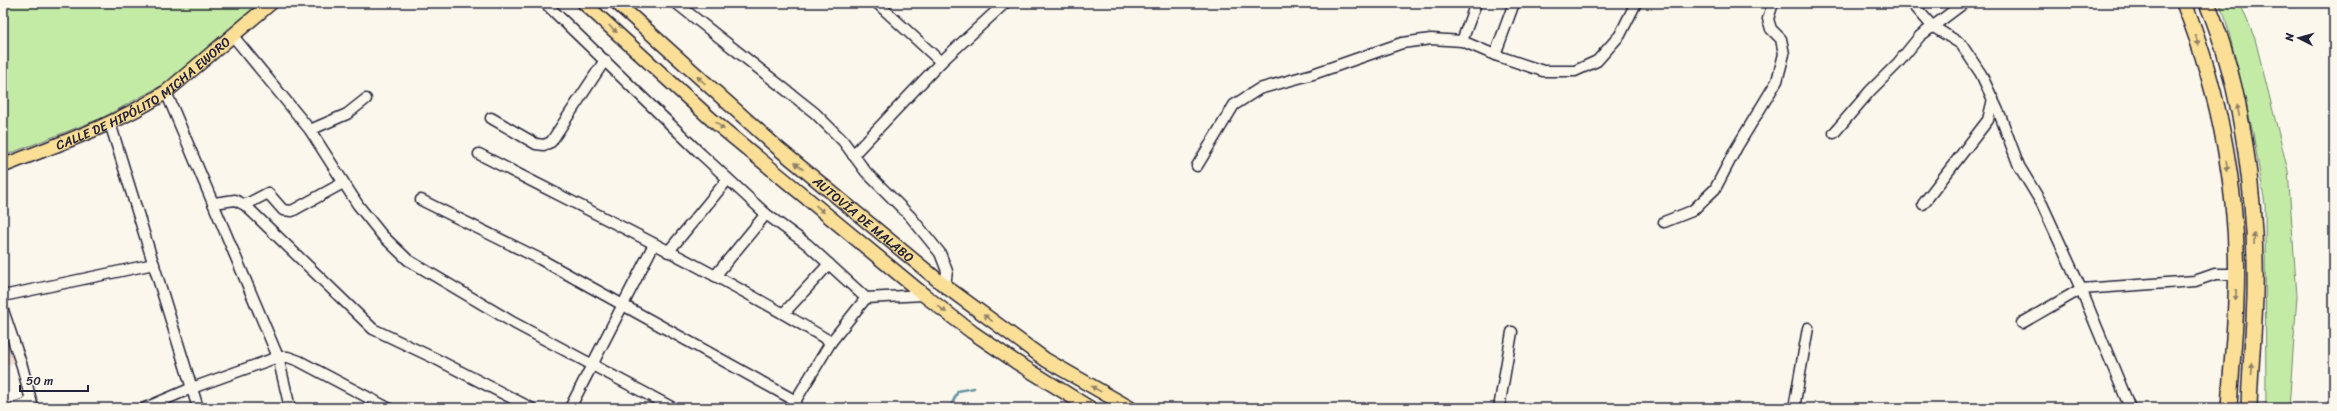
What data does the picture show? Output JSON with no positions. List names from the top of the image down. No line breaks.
{"streets":{"main road":["CALLE DE HIPÓLITO MICHA EWORO","AUTOVÍA DE MALABO"]},"scale_bar":"50 m","north":"left"}
